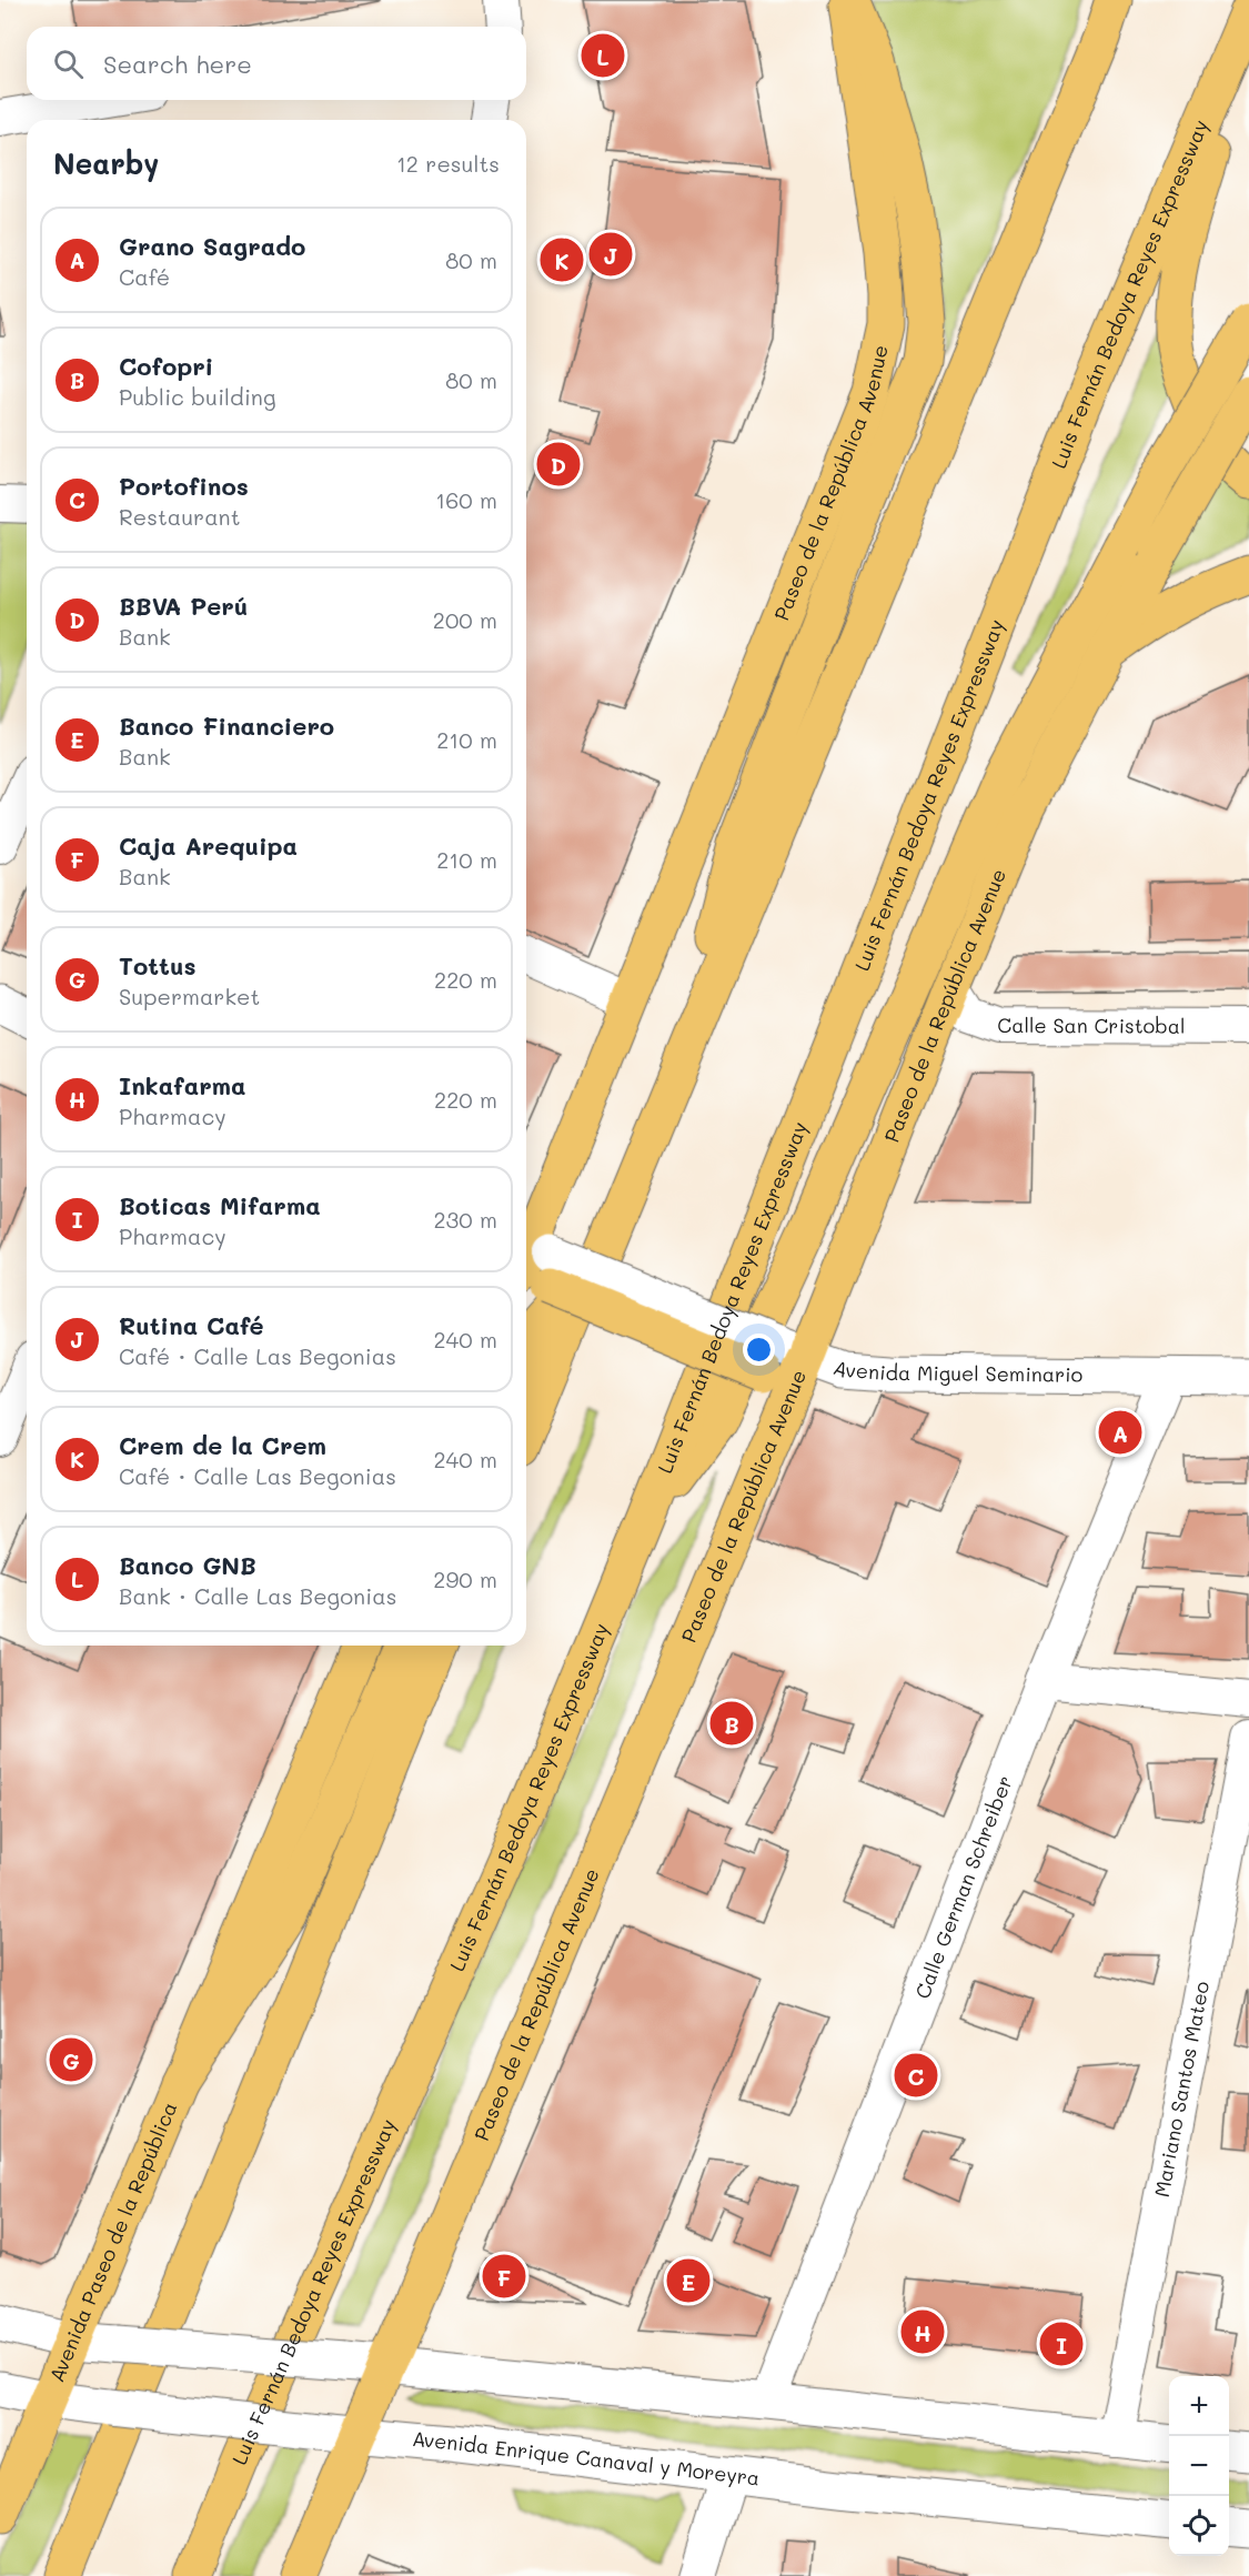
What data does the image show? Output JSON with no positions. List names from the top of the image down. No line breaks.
{"streets":{"main road":["Luis Fernán Bedoya Reyes Expressway","Paseo de la República Avenue","Avenida Paseo de la República"],"street":["Calle San Cristobal","Avenida Miguel Seminario","Calle German Schreiber","Mariano Santos Mateo","Avenida Enrique Canaval y Moreyra"]},"crossings":[["Paseo de la República Avenue","Calle San Cristobal"],["Paseo de la República Avenue","Avenida Miguel Seminario"],["Paseo de la República Avenue","Avenida Enrique Canaval y Moreyra"],["Avenida Miguel Seminario","Calle German Schreiber"],["Avenida Paseo de la República","Avenida Enrique Canaval y Moreyra"]],"page":{"search":"Search here","pins":["L","J","K","D","A","B","G","C","F","E","H","I"],"heading":["Nearby","12 results"],"list":[{"mark":"A","name":"Grano Sagrado","note":"Café","value":"80 m"},{"mark":"B","name":"Cofopri","note":"Public building","value":"80 m"},{"mark":"C","name":"Portofinos","note":"Restaurant","value":"160 m"},{"mark":"D","name":"BBVA Perú","note":"Bank","value":"200 m"},{"mark":"E","name":"Banco Financiero","note":"Bank","value":"210 m"},{"mark":"F","name":"Caja Arequipa","note":"Bank","value":"210 m"},{"mark":"G","name":"Tottus","note":"Supermarket","value":"220 m"},{"mark":"H","name":"Inkafarma","note":"Pharmacy","value":"220 m"},{"mark":"I","name":"Boticas Mifarma","note":"Pharmacy","value":"230 m"},{"mark":"J","name":"Rutina Café","note":"Café · Calle Las Begonias","value":"240 m"},{"mark":"K","name":"Crem de la Crem","note":"Café · Calle Las Begonias","value":"240 m"},{"mark":"L","name":"Banco GNB","note":"Bank · Calle Las Begonias","value":"290 m"}],"map_buttons":["+","−"]}}
